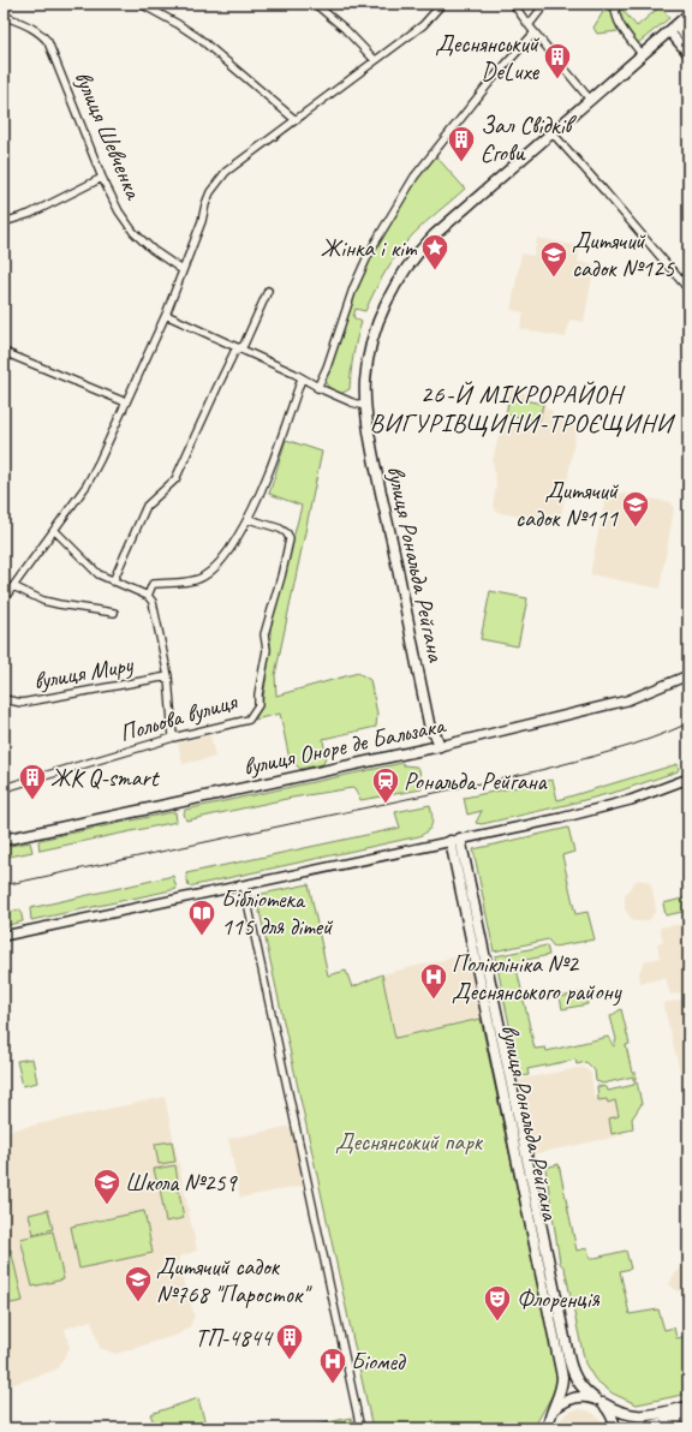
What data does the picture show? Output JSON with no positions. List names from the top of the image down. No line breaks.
{"streets":{"main road":["вулиця Рональда Рейгана","вулиця Оноре де Бальзака"],"street":["вулиця Шевченка","вулиця Миру","Польова вулиця"]},"crossings":[["вулиця Рональда Рейгана","вулиця Оноре де Бальзака"]],"districts":["26-Й МІКРОРАЙОН ВИГУРІВЩИНИ-ТРОЄЩИНИ"],"parks":["Деснянський парк"],"places":{"building":["Деснянський DeLuxe","Зал Свідків Єгови","ЖК Q-smart","ТП-4844"],"place":["Жінка і кіт"],"school or university":["Дитячий садок №125","Дитячий садок №111","Школа №259","Дитячий садок №768 \"Паросток\""],"station":["Рональда Рейгана"],"library":["Бібліотека 115 для дітей"],"hospital":["Поліклініка №2 Деснянського району","Біомед"],"theatre":["Флоренція"]}}
